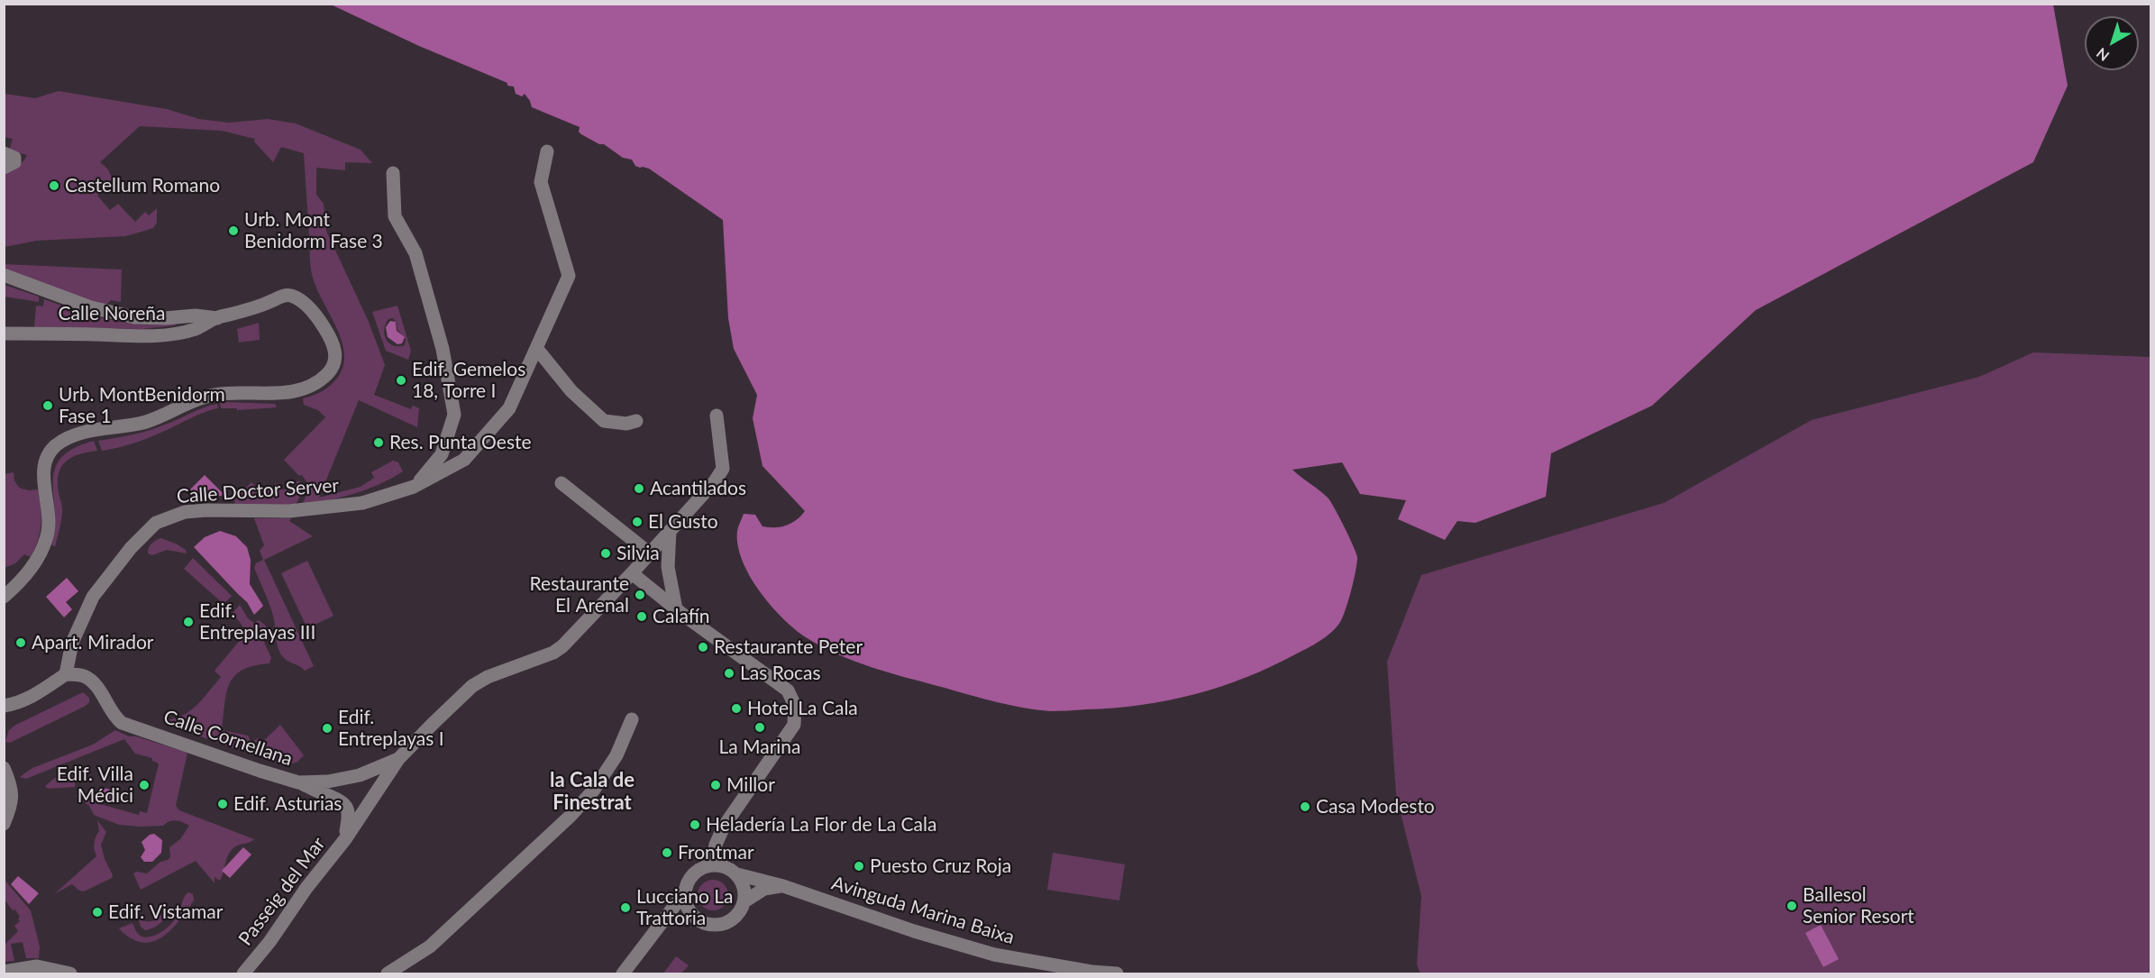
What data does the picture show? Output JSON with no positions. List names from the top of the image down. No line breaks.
{"streets":{"street":["Calle Noreña","Calle Doctor Server","Calle Cornellana","Passeig del Mar","Avinguda Marina Baixa"]},"crossings":[["Calle Doctor Server","Calle Cornellana"],["Calle Cornellana","Passeig del Mar"]],"districts":["la Cala de Finestrat"],"places":["Castellum Romano","Urb. Mont Benidorm Fase 3","Edif. Gemelos 18, Torre I","Urb. MontBenidorm Fase 1","Res. Punta Oeste","Acantilados","El Gusto","Silvia","Restaurante El Arenal","Calafín","Edif. Entreplayas III","Apart. Mirador","Restaurante Peter","Las Rocas","Hotel La Cala","La Marina","Edif. Entreplayas I","Edif. Villa Médici","Millor","Edif. Asturias","Casa Modesto","Heladería La Flor de La Cala","Frontmar","Puesto Cruz Roja","Ballesol Senior Resort","Lucciano La Trattoria","Edif. Vistamar"],"north":"bottom left"}
